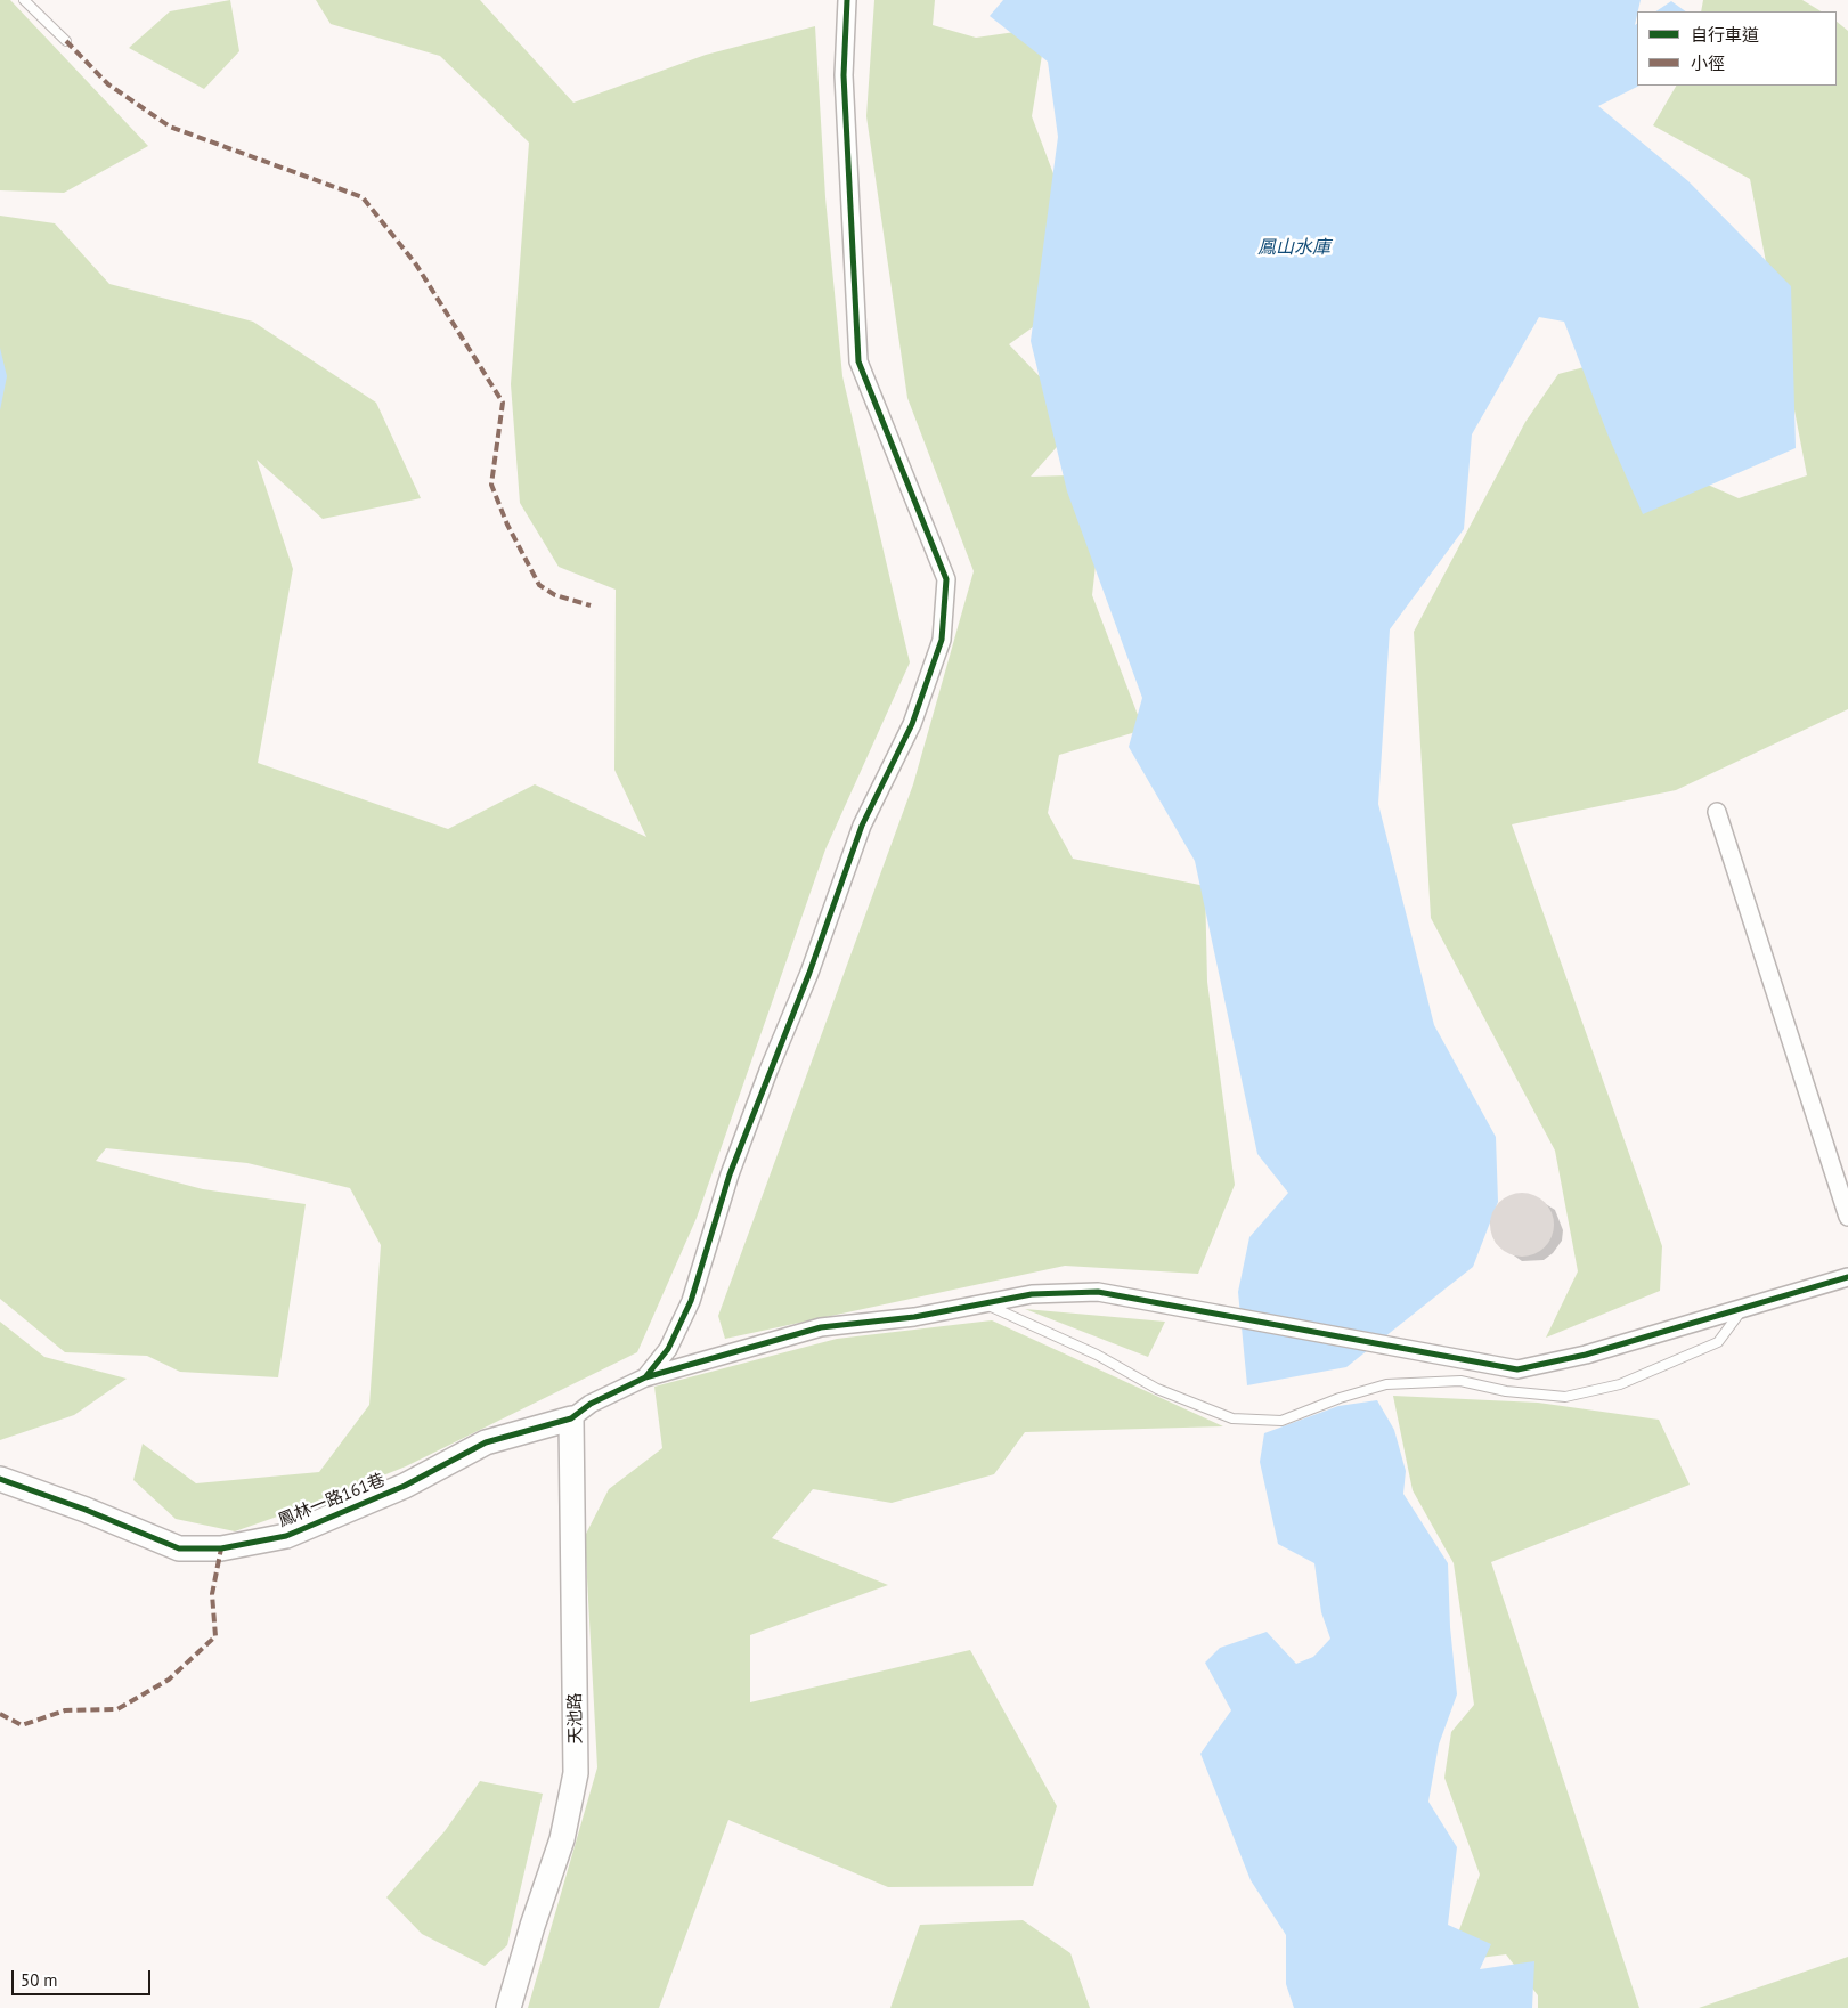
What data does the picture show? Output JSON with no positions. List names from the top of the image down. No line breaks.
{"streets":{"street":["鳳林一路161巷","天池路"]},"crossings":[["鳳林一路161巷","天池路"]],"water":["鳳山水庫"],"legend":["自行車道","小徑"],"scale_bar":"50 m"}
